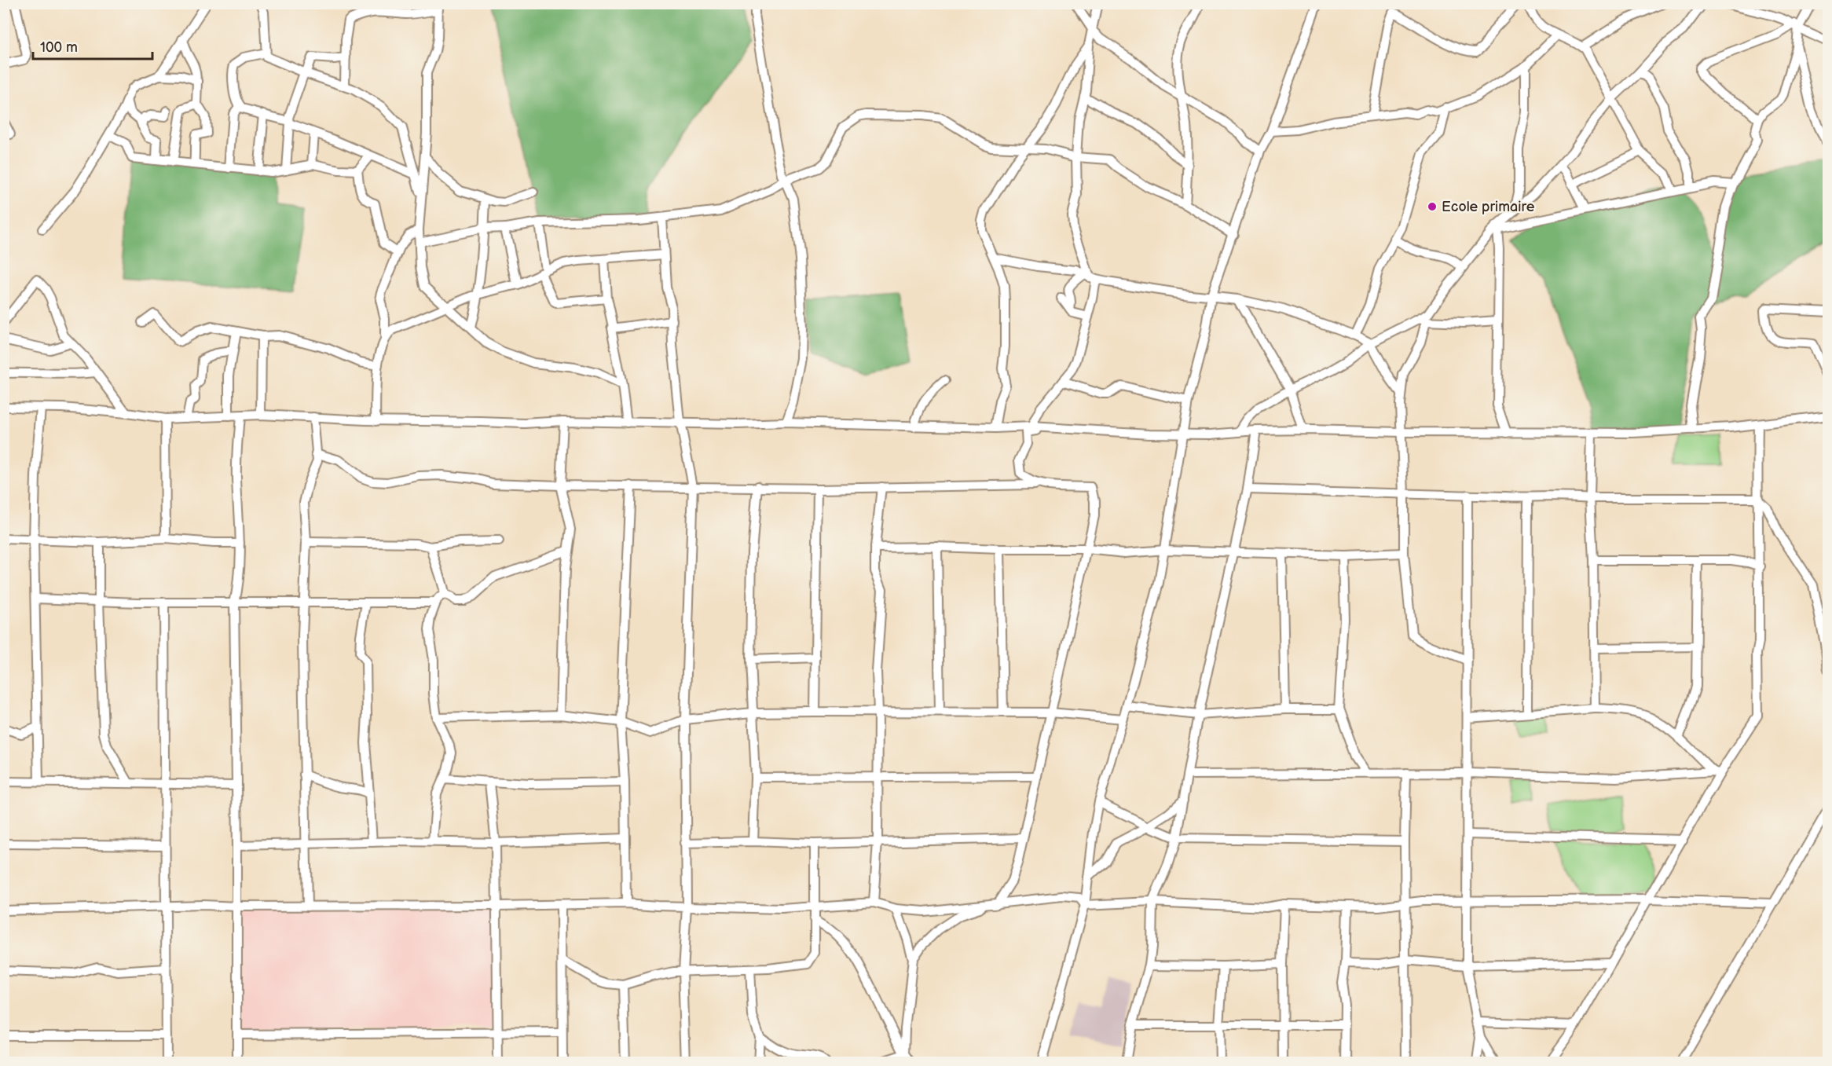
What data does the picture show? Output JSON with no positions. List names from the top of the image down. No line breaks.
{"places":["Ecole primaire"],"scale_bar":"100 m"}
